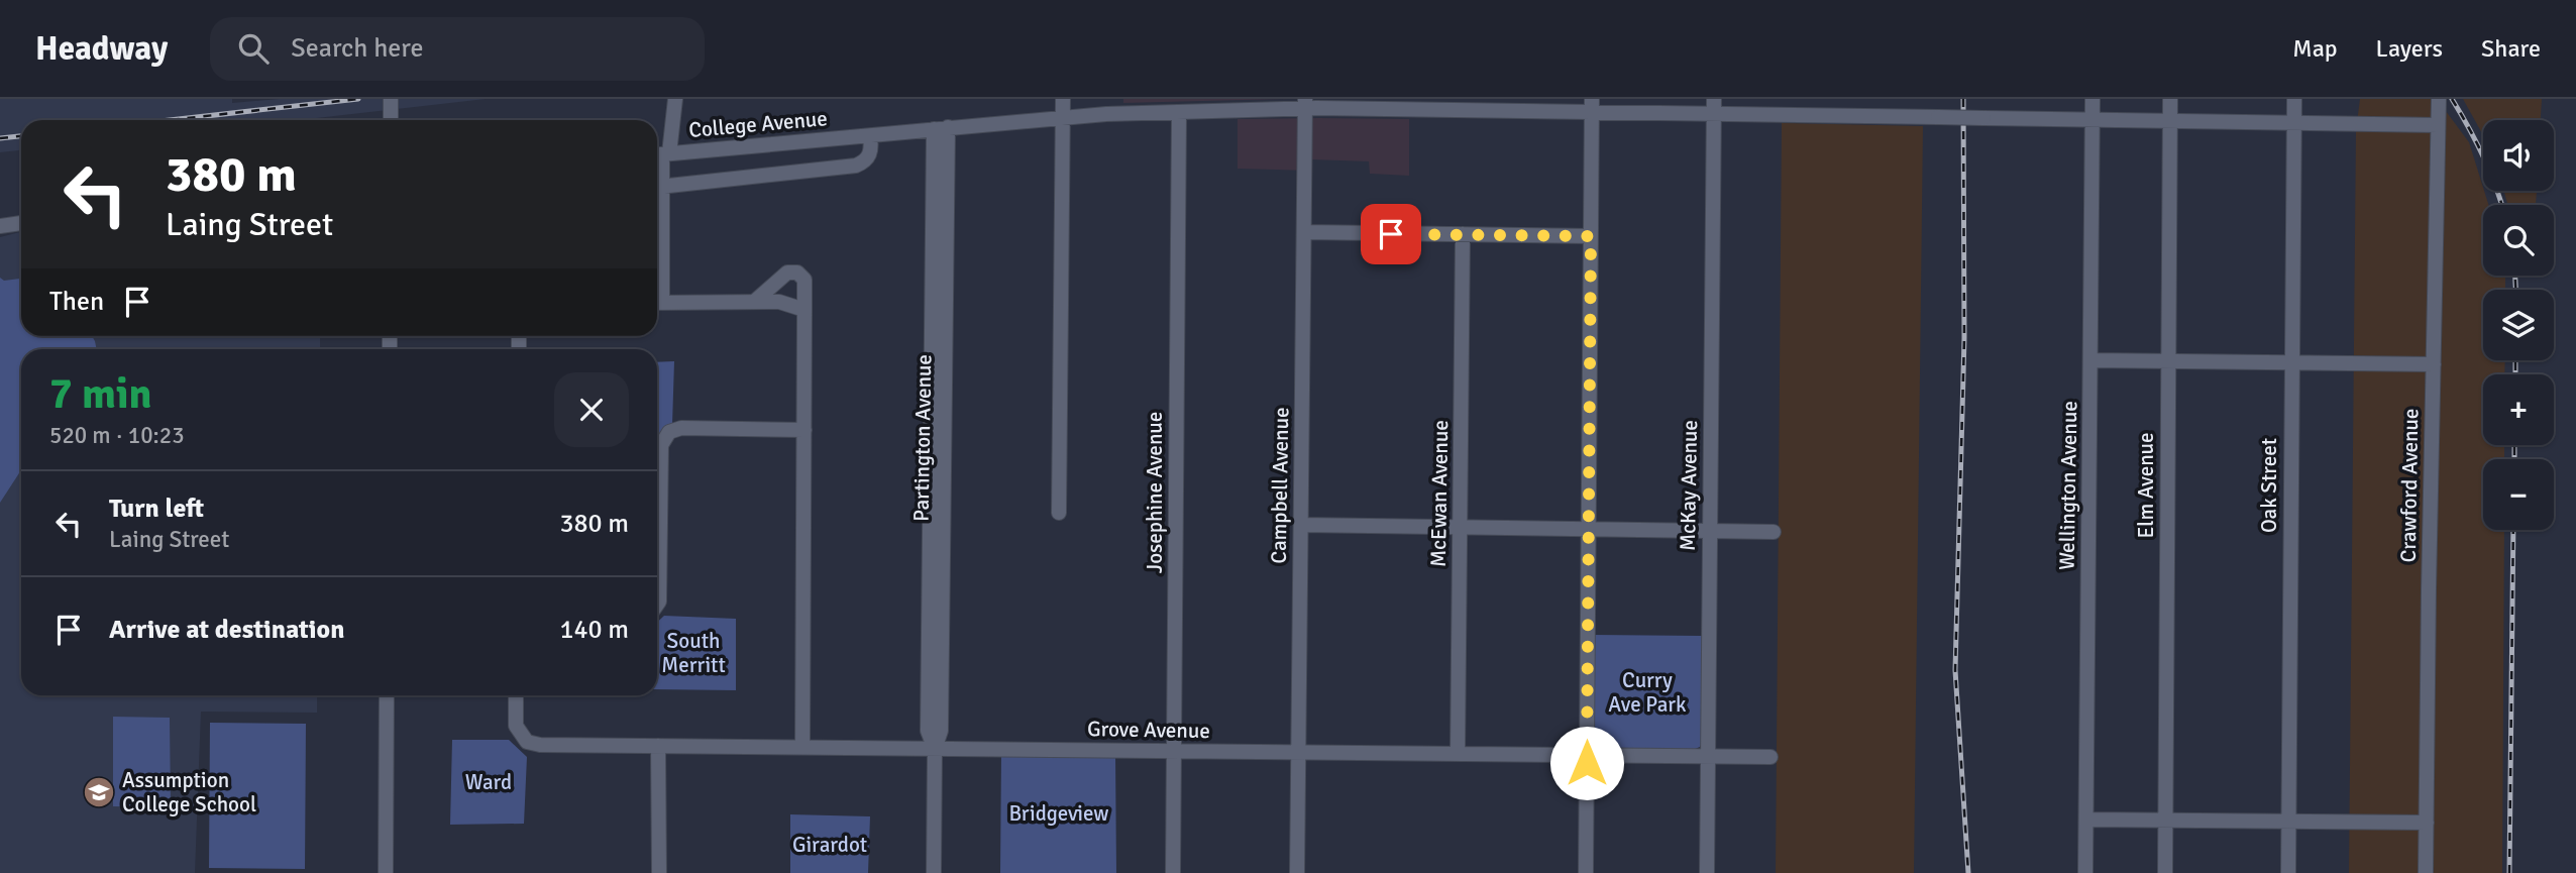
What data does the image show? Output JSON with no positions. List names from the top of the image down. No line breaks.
{"streets":{"street":["College Avenue","Partington Avenue","Campbell Avenue","McKay Avenue","Wellington Avenue","Elm Avenue","Oak Street","Crawford Avenue","Josephine Avenue","McEwan Avenue","Grove Avenue"]},"crossings":[["College Avenue","Partington Avenue"],["College Avenue","Campbell Avenue"],["College Avenue","McKay Avenue"],["College Avenue","Wellington Avenue"],["College Avenue","Elm Avenue"],["College Avenue","Oak Street"],["College Avenue","Crawford Avenue"],["College Avenue","Josephine Avenue"],["Partington Avenue","Grove Avenue"],["Campbell Avenue","Grove Avenue"],["McKay Avenue","Grove Avenue"],["Josephine Avenue","Grove Avenue"],["McEwan Avenue","Grove Avenue"]],"parks":["South Merritt","Curry Ave Park","Ward","Bridgeview","Girardot"],"places":{"school or university":["Assumption College School"]},"page":{"header":"Headway","search":"Search here","nav":["Map","Layers","Share"],"map_buttons":["+","−"],"turn":["380 m","Laing Street"],"then":"Then","heading":["7 min","520 m · 10:23"],"list":[{"name":"Turn left","note":"Laing Street","value":"380 m"},{"name":"Arrive at destination","value":"140 m"}]}}
